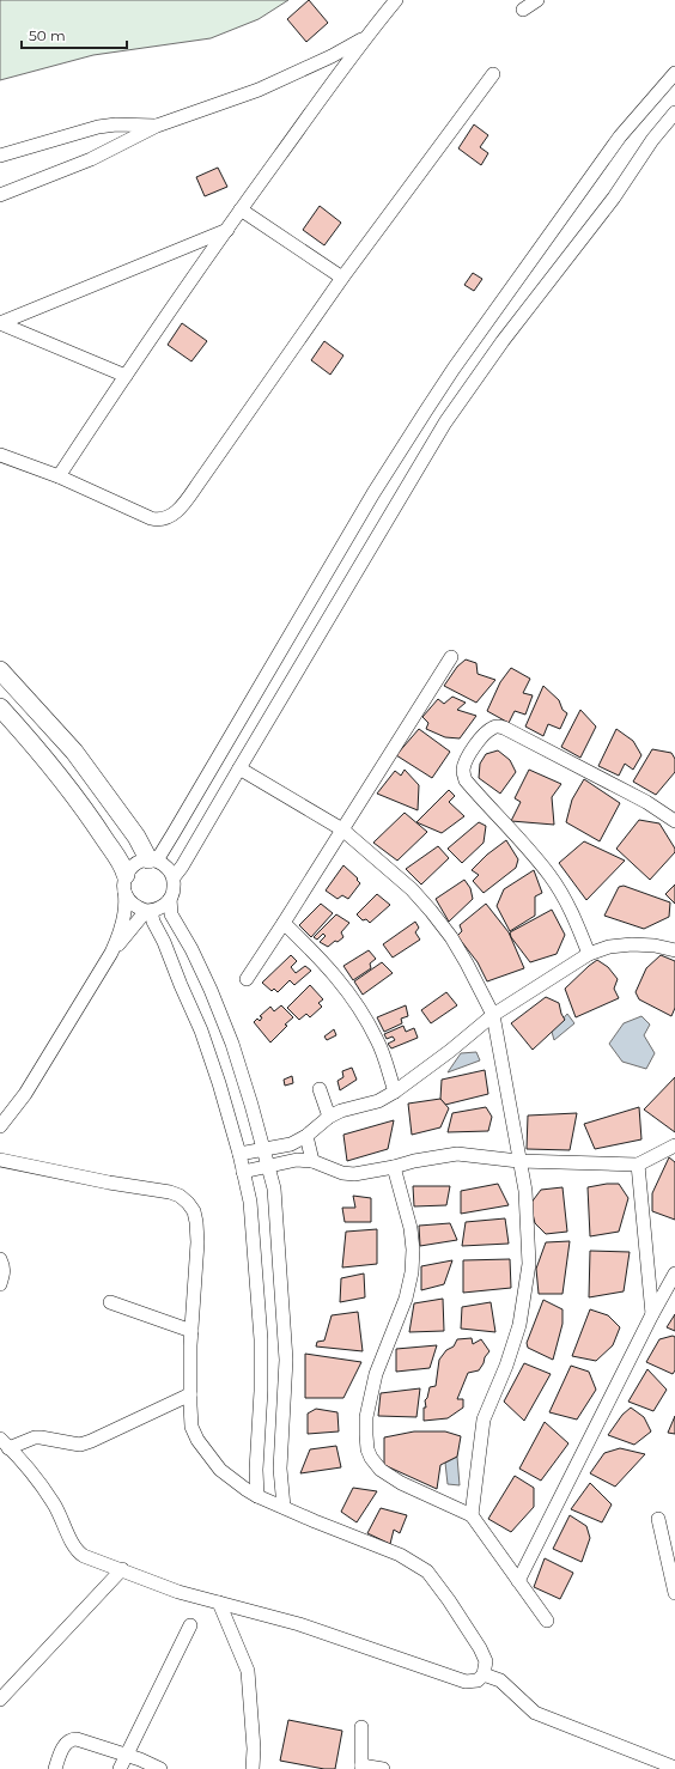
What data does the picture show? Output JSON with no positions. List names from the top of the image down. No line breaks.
{"scale_bar":"50 m"}
